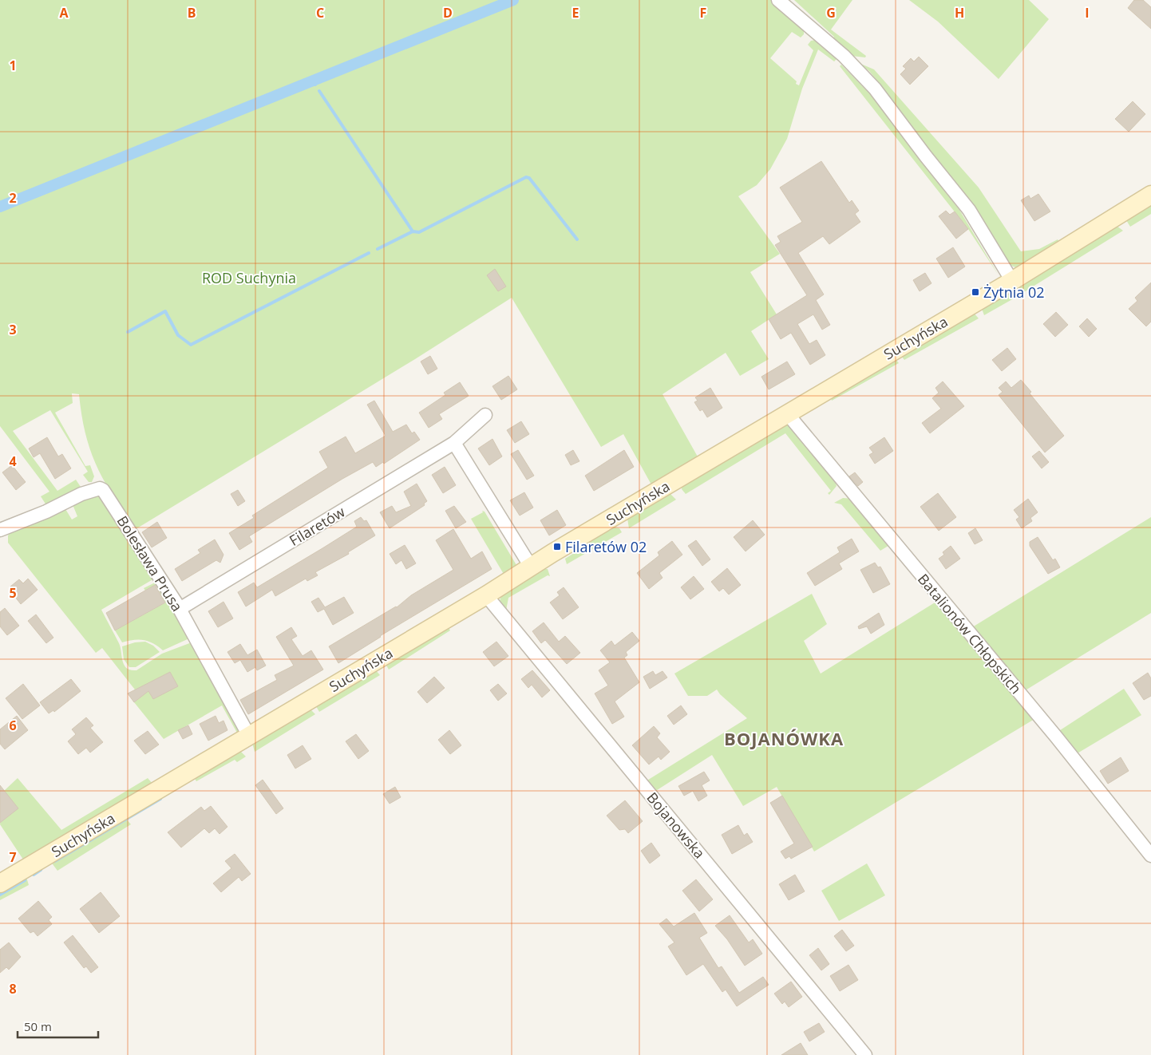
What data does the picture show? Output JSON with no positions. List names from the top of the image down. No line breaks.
{"streets":{"street":["Suchyńska","Filaretów","Bolesława Prusa","Batalionów Chłopskich","Bojanowska"]},"crossings":[["Suchyńska","Bolesława Prusa"],["Suchyńska","Batalionów Chłopskich"],["Suchyńska","Bojanowska"],["Filaretów","Bolesława Prusa"]],"districts":["BOJANÓWKA"],"parks":["ROD Suchynia"],"places":{"transit":["Żytnia 02","Filaretów 02"]},"scale_bar":"50 m","grid":{"columns":["A","B","C","D","E","F","G","H","I"],"rows":["1","2","3","4","5","6","7","8"]}}
